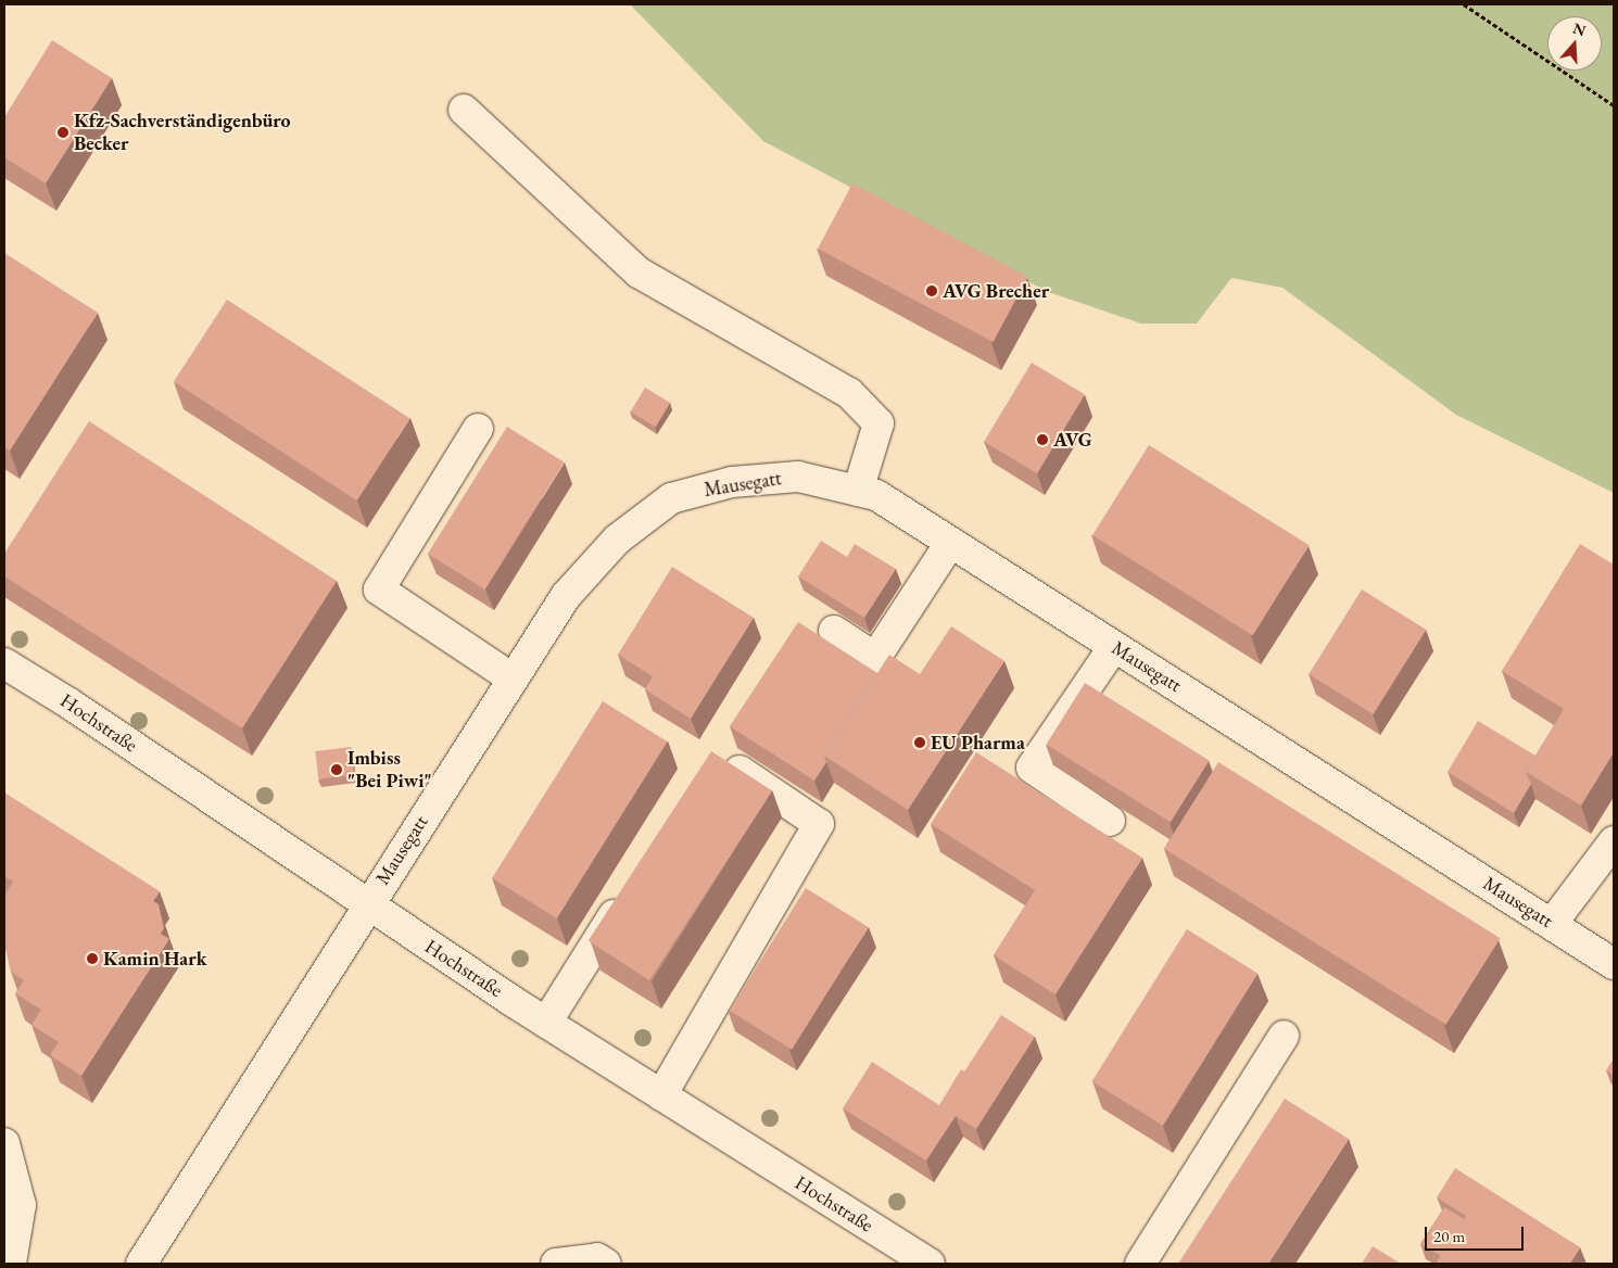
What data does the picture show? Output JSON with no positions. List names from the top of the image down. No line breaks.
{"streets":{"street":["Mausegatt","Hochstraße"]},"crossings":[["Mausegatt","Hochstraße"]],"places":["Kfz-Sachverständigenbüro Becker","AVG Brecher","AVG","EU Pharma","Imbiss \"Bei Piwi\"","Kamin Hark"],"scale_bar":"20 m","north":"top"}
